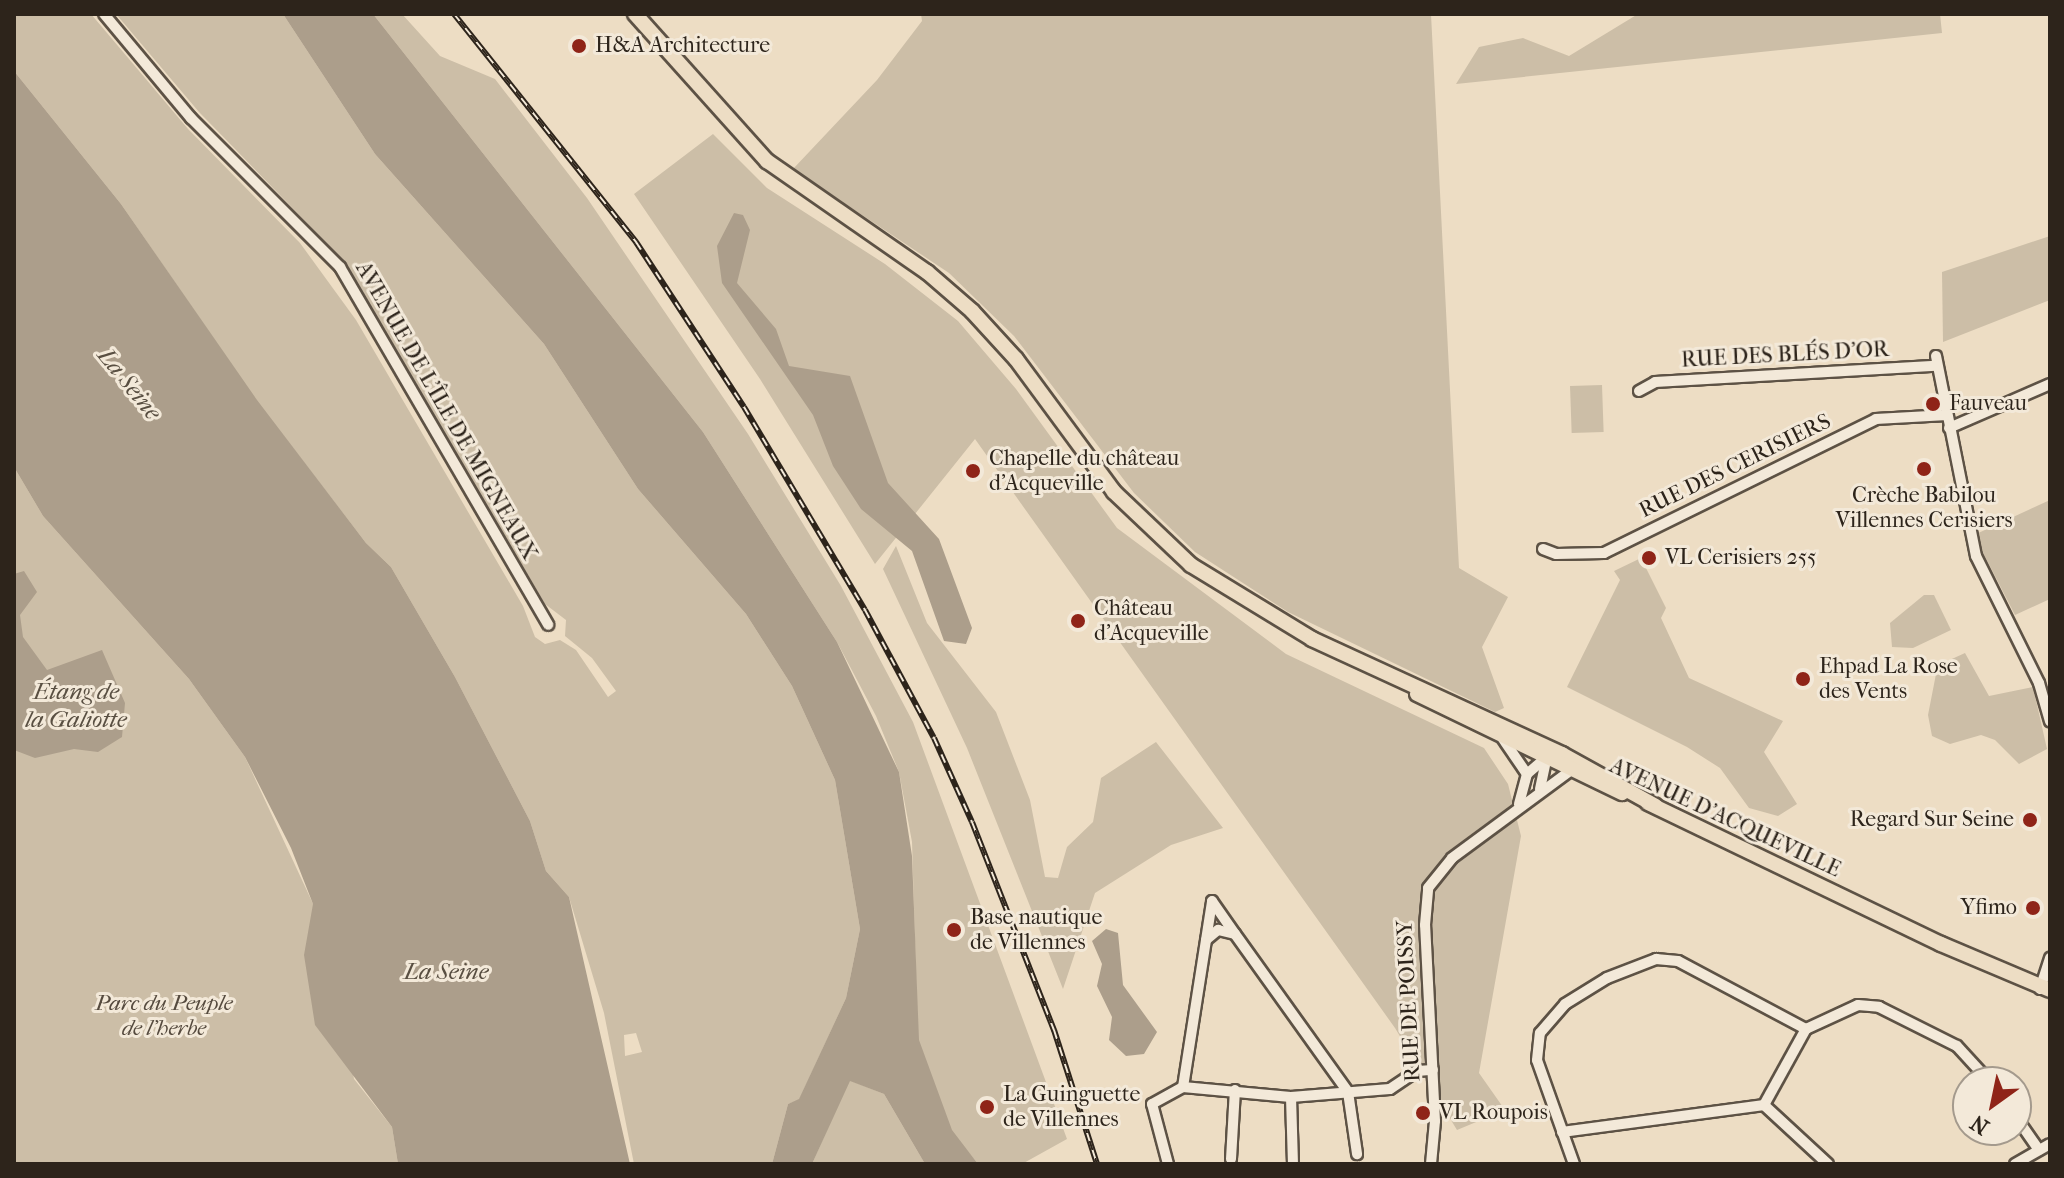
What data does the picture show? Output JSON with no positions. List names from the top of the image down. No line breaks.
{"streets":{"main road":["AVENUE D'ACQUEVILLE"],"street":["RUE DES BLÉS D'OR","AVENUE DE L'ÎLE DE MIGNEAUX","RUE DES CERISIERS","RUE DE POISSY"]},"crossings":[["RUE DES BLÉS D'OR","RUE DES CERISIERS"],["AVENUE D'ACQUEVILLE","RUE DE POISSY"]],"water":["La Seine","Étang de la Galiotte"],"parks":["Parc du Peuple de l'herbe"],"places":["H&A Architecture","Fauveau","Crèche Babilou Villennes Cerisiers","Chapelle du château d'Acqueville","VL Cerisiers 255","Château d'Acqueville","Ehpad La Rose des Vents","Regard Sur Seine","Yfimo","Base nautique de Villennes","La Guinguette de Villennes","VL Roupois"],"north":"bottom left"}
